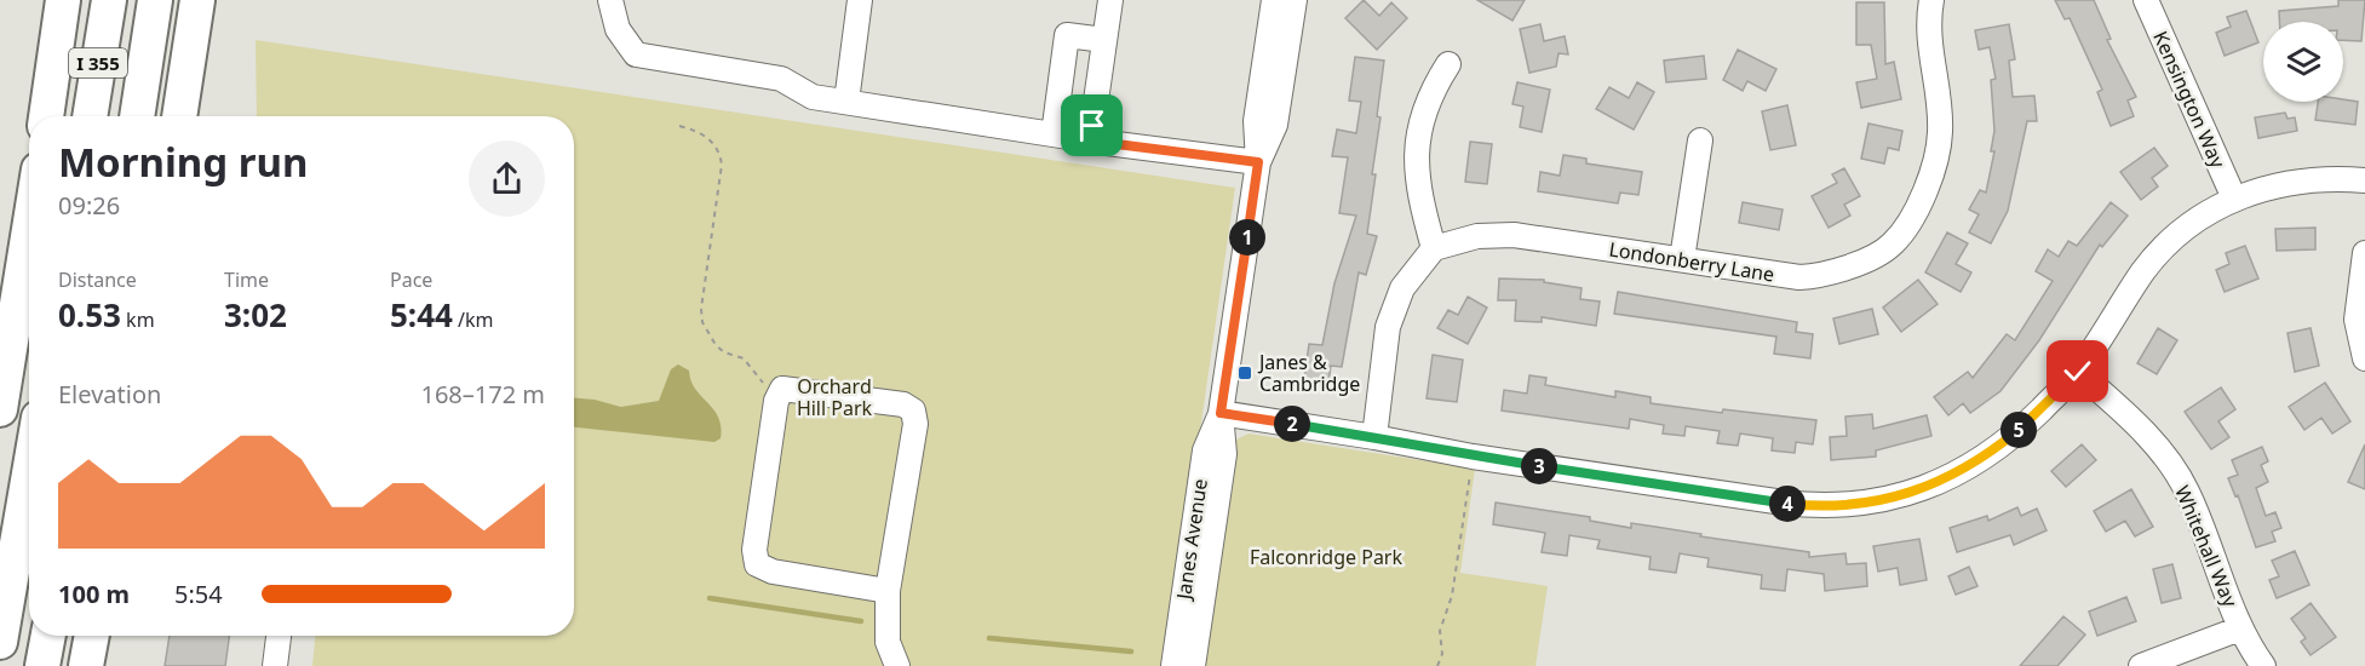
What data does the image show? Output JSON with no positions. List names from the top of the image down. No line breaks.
{"streets":{"highway":["I 355"],"street":["Kensington Way","Londonberry Lane","Janes Avenue","Whitehall Way"]},"parks":["Orchard Hill Park","Falconridge Park"],"places":{"transit":["Janes & Cambridge"]},"page":{"heading":["Morning run","09:26"],"pins":["1","2","5","3","4"],"stats":[["Distance","0.53 km"],["Time","3:02"],["Pace","5:44 /km"]],"chart":["Elevation","168–172 m"],"list":[{"name":"100 m","note":"5:54"}]}}
